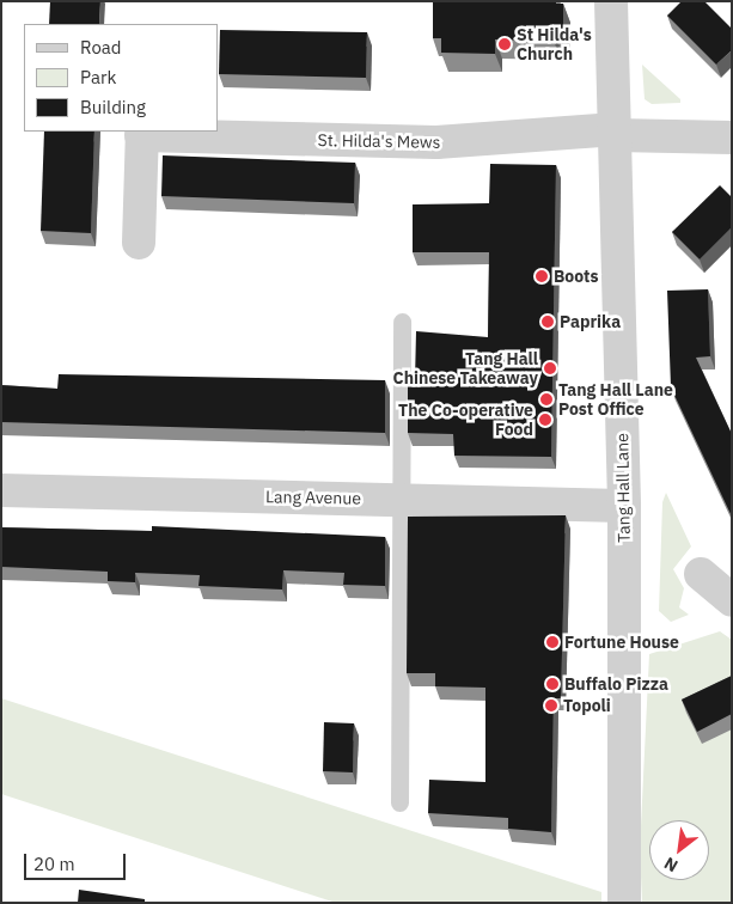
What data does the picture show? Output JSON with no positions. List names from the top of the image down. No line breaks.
{"streets":{"street":["St. Hilda's Mews","Tang Hall Lane","Lang Avenue"]},"crossings":[["St. Hilda's Mews","Tang Hall Lane"],["Tang Hall Lane","Lang Avenue"]],"places":["St Hilda's Church","Boots","Paprika","Tang Hall Chinese Takeaway","Tang Hall Lane Post Office","The Co-operative Food","Fortune House","Buffalo Pizza","Topoli"],"legend":["Road","Park","Building"],"scale_bar":"20 m","north":"bottom left"}
